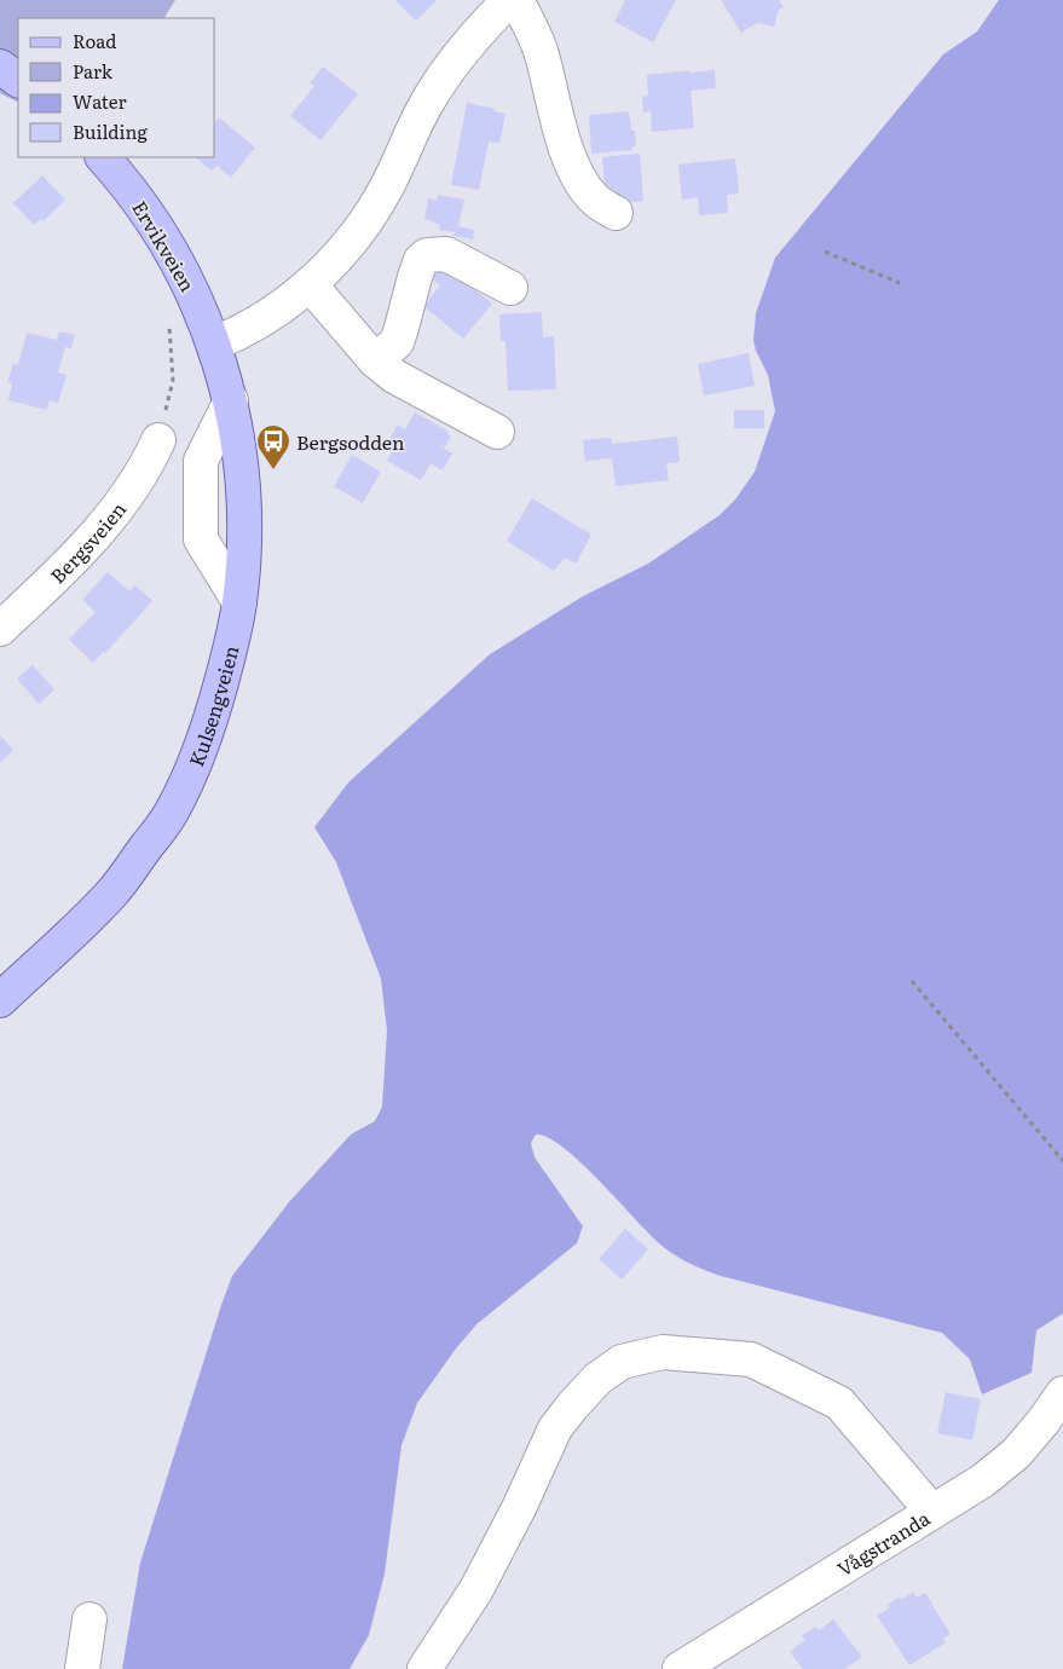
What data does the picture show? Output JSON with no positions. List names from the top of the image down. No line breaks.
{"streets":{"main road":["Ervikveien","Kulsengveien"],"street":["Bergsveien","Vågstranda"]},"crossings":[["Ervikveien","Kulsengveien"]],"places":{"bus stop":["Bergsodden"]},"legend":["Road","Park","Water","Building"]}
